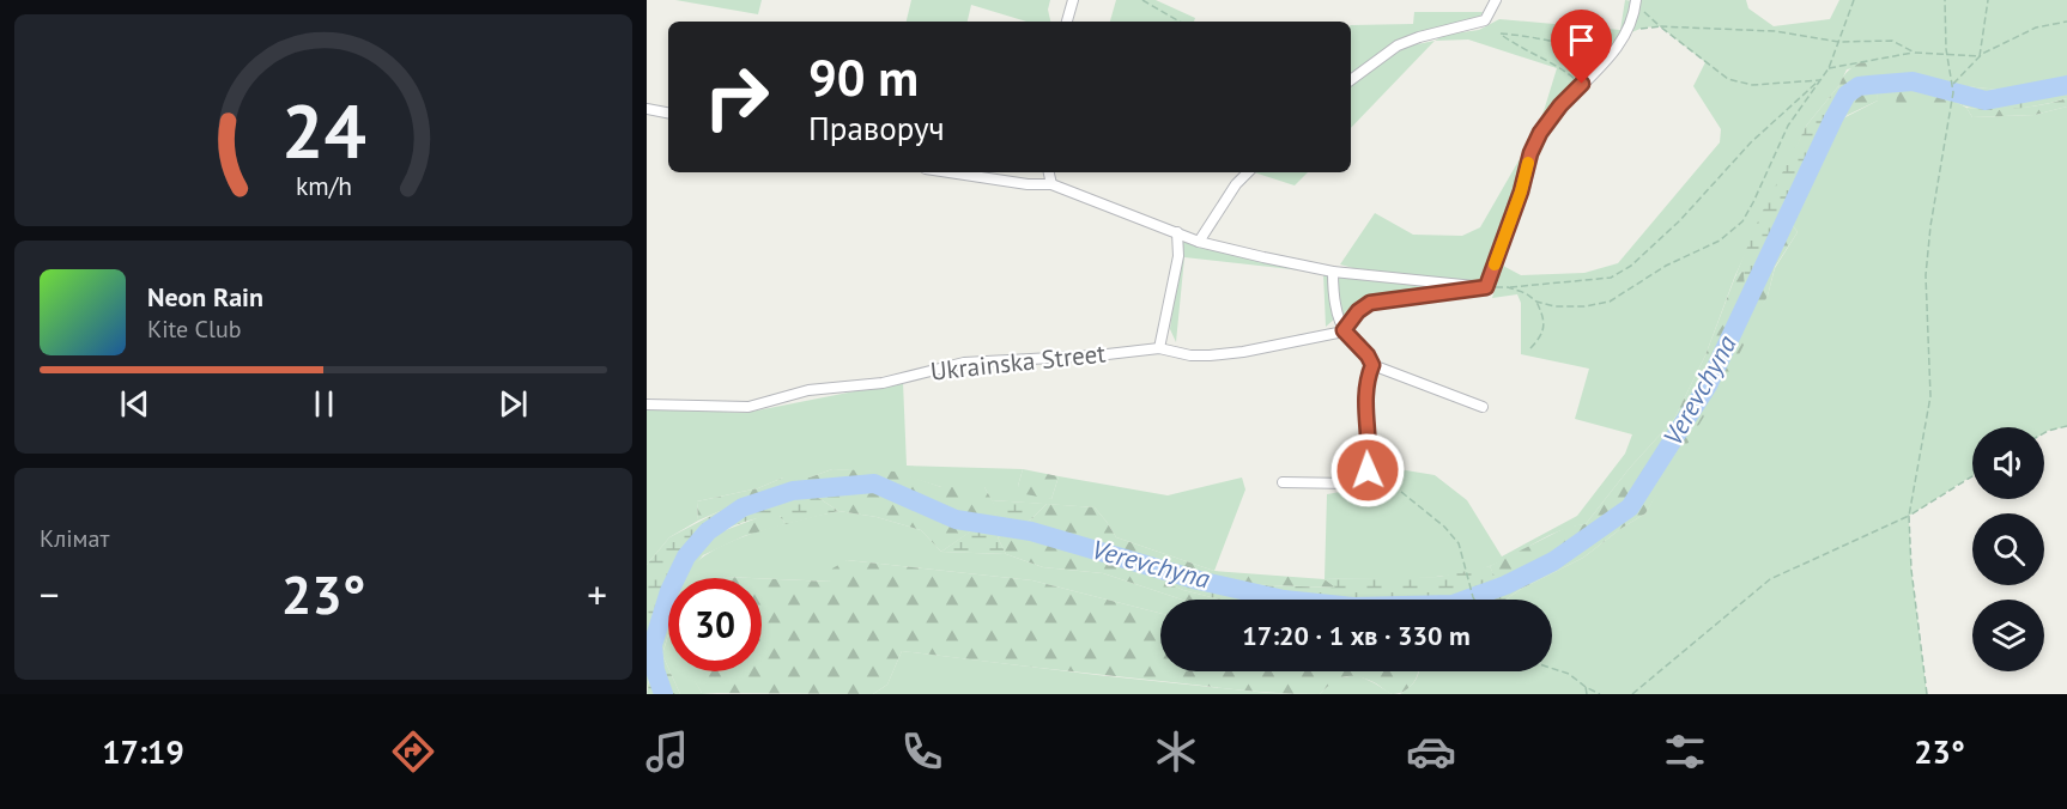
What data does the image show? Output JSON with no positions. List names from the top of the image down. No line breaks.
{"streets":{"street":["Ukrainska Street"]},"water":["Verevchyna"],"page":{"turn":["90 m","Праворуч"],"song":["Neon Rain","Kite Club"],"tile":"Клімат","heat":["−","23°","+"],"limit":"30","trip":"17:20 · 1 хв · 330 m","tabs":["17:19","23°"],"gauge":["24","km/h"]}}
